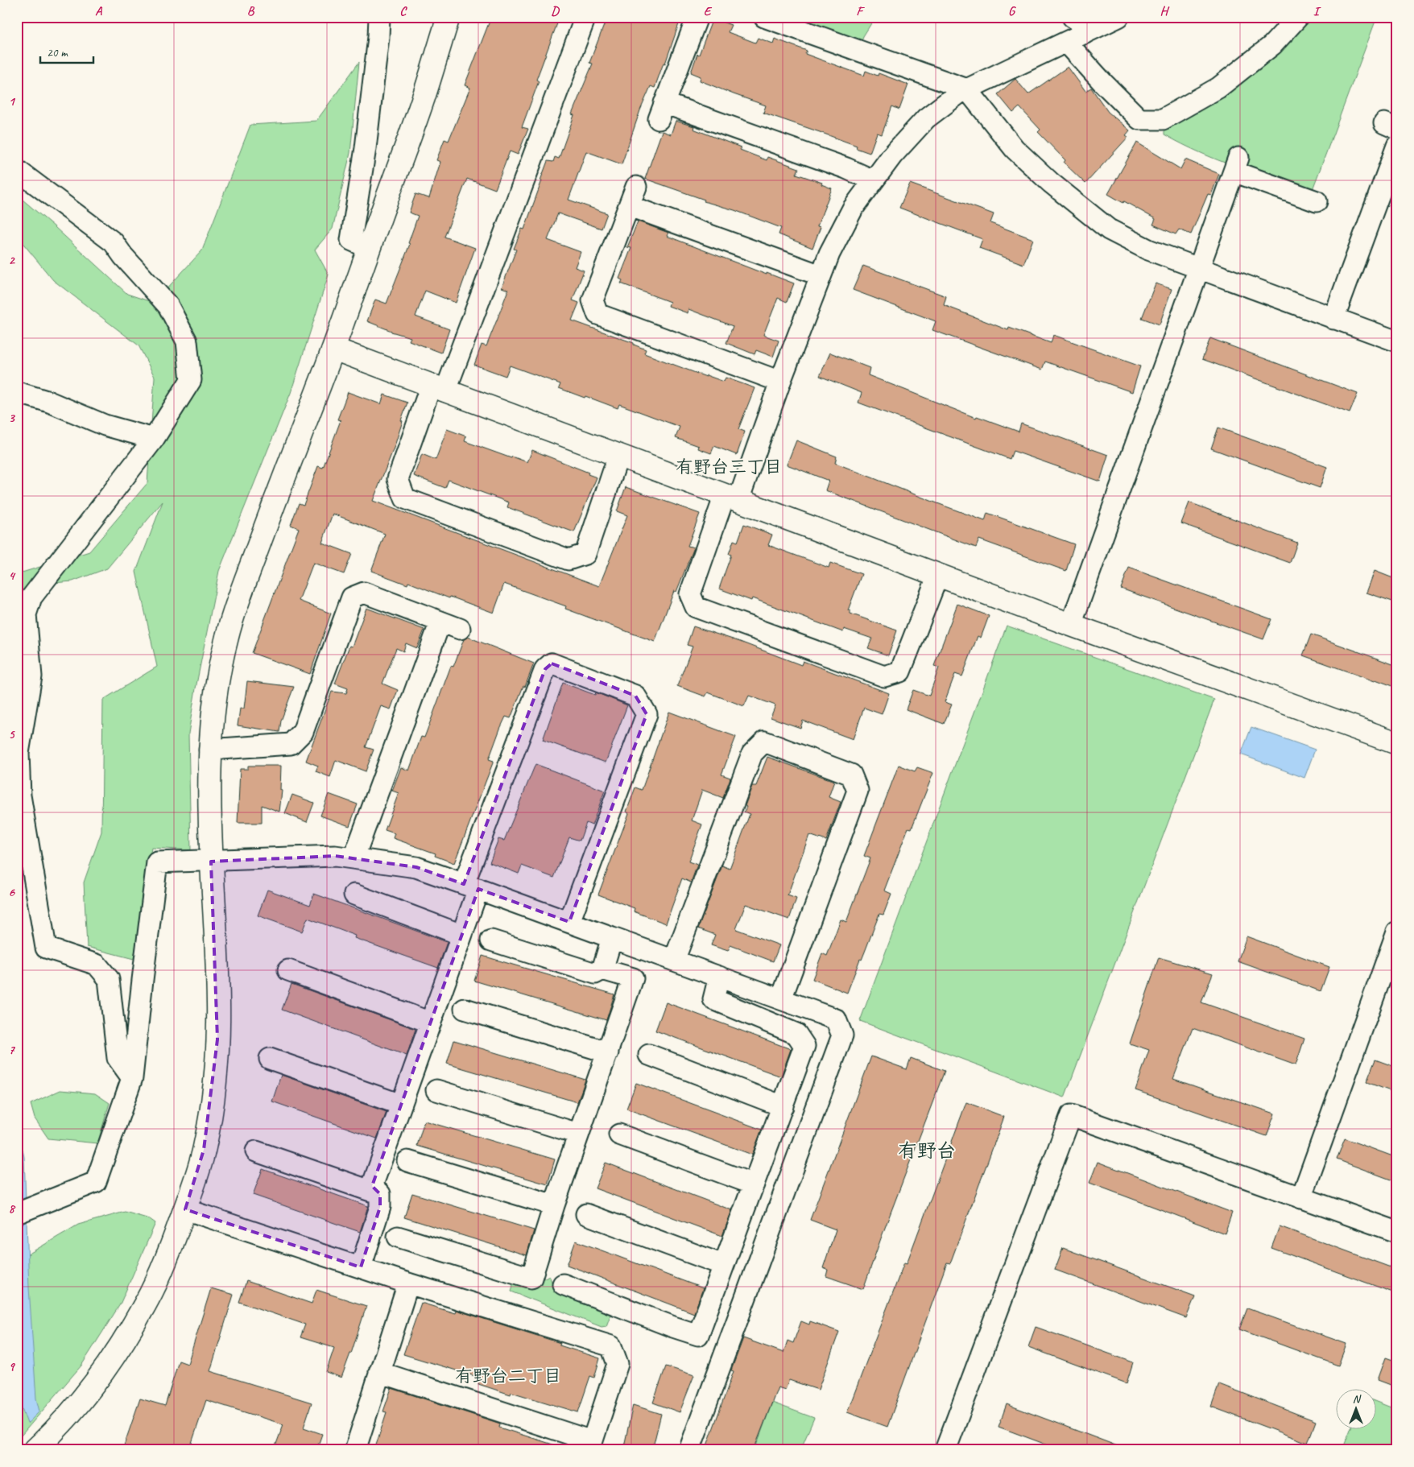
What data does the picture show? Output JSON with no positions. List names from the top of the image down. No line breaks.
{"districts":["有野台三丁目","有野台","有野台二丁目"],"scale_bar":"20 m","north":"top","grid":{"columns":["A","B","C","D","E","F","G","H","I"],"rows":["1","2","3","4","5","6","7","8","9"]}}
